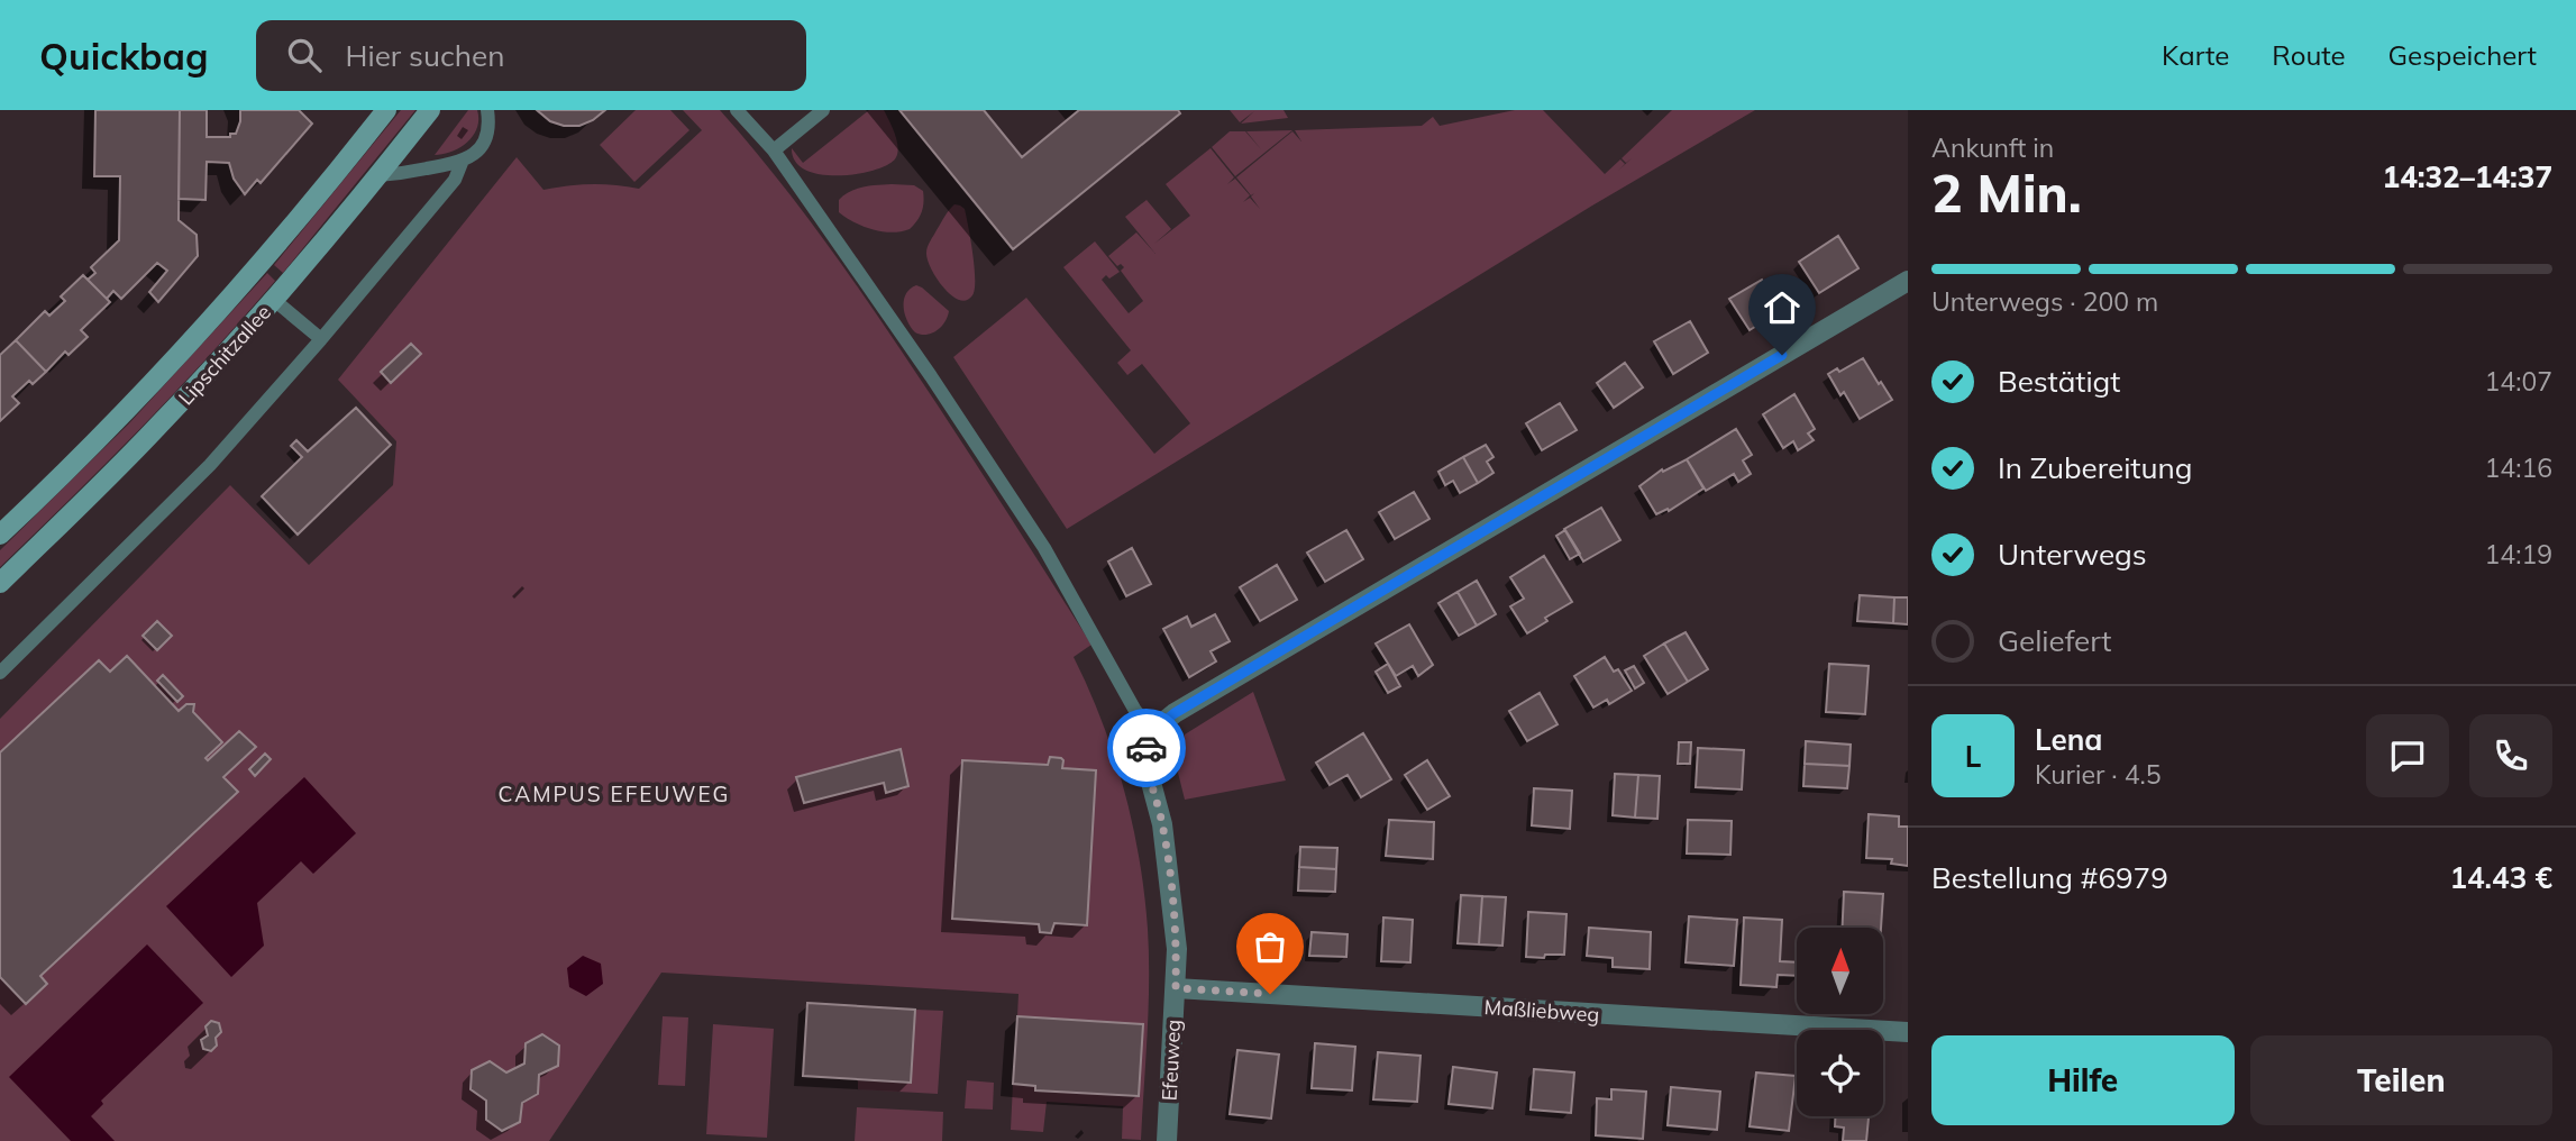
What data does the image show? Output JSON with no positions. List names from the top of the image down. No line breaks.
{"streets":{"street":["Lipschitzallee","Maßliebweg","Efeuweg"]},"crossings":[["Maßliebweg","Efeuweg"]],"districts":["CAMPUS EFEUWEG"],"north":"top","page":{"header":"Quickbag","search":"Hier suchen","nav":["Karte","Route","Gespeichert"],"heading":["2 Min.","Ankunft in","14:32–14:37"],"panel":["Lena","Kurier · 4.5","Bestellung #6979","14.43 €"],"bar":"Unterwegs · 200 m","list":[["Bestätigt","14:07"],["In Zubereitung","14:16"],["Unterwegs","14:19"],"Geliefert"],"round":"L","buttons":["Hilfe","Teilen"]}}
